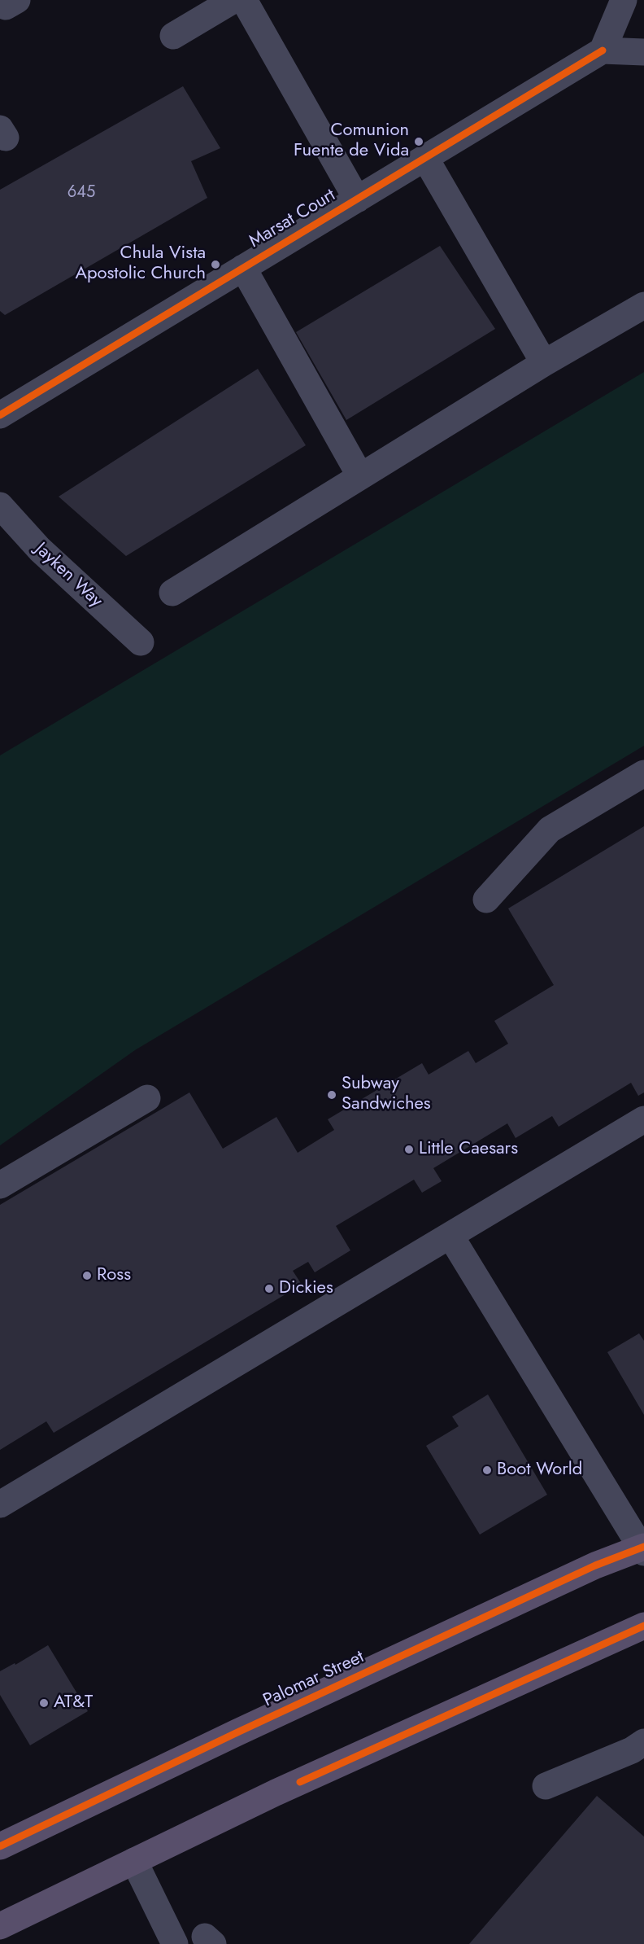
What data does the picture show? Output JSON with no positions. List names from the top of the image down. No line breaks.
{"streets":{"main road":["Palomar Street"],"street":["Marsat Court","Jayken Way"]},"places":["Comunion Fuente de Vida","Chula Vista Apostolic Church","Subway Sandwiches","Little Caesars","Ross","Dickies","Boot World","AT&T"],"house_numbers":["645"]}
